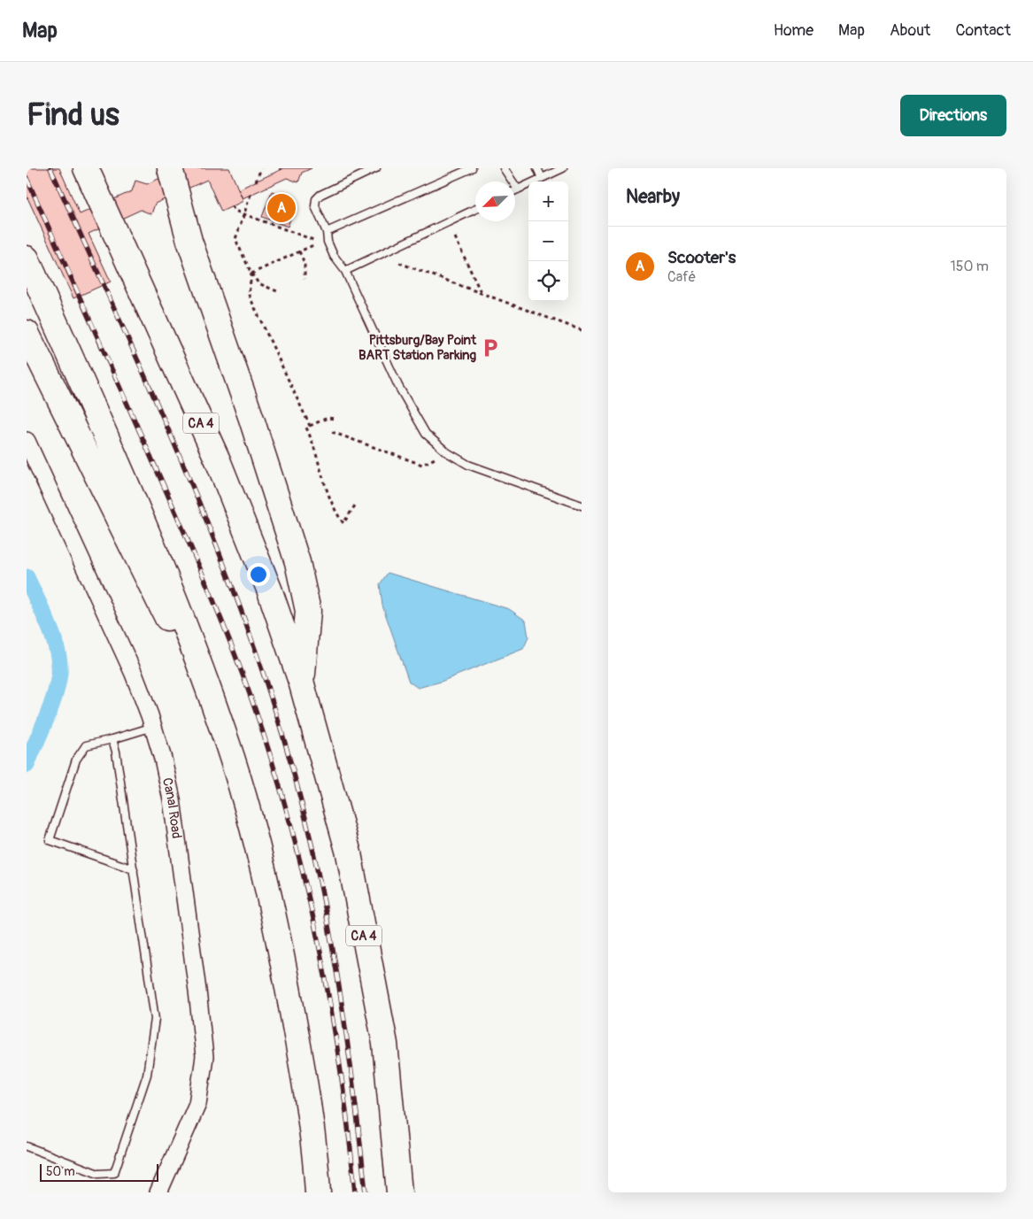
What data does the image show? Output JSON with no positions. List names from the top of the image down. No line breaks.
{"streets":{"highway":["CA 4"],"street":["Canal Road"]},"places":{"parking":["Pittsburg/Bay Point BART Station Parking"]},"scale_bar":"50 m","north":"bottom left","page":{"header":"Map","nav":["Home","Map","About","Contact"],"buttons":"Directions","title":"Find us","heading":"Nearby","map_buttons":["+","−"],"pins":"A","list":[{"mark":"A","name":"Scooter's","note":"Café","value":"150 m"}],"scale":"50 m"}}
